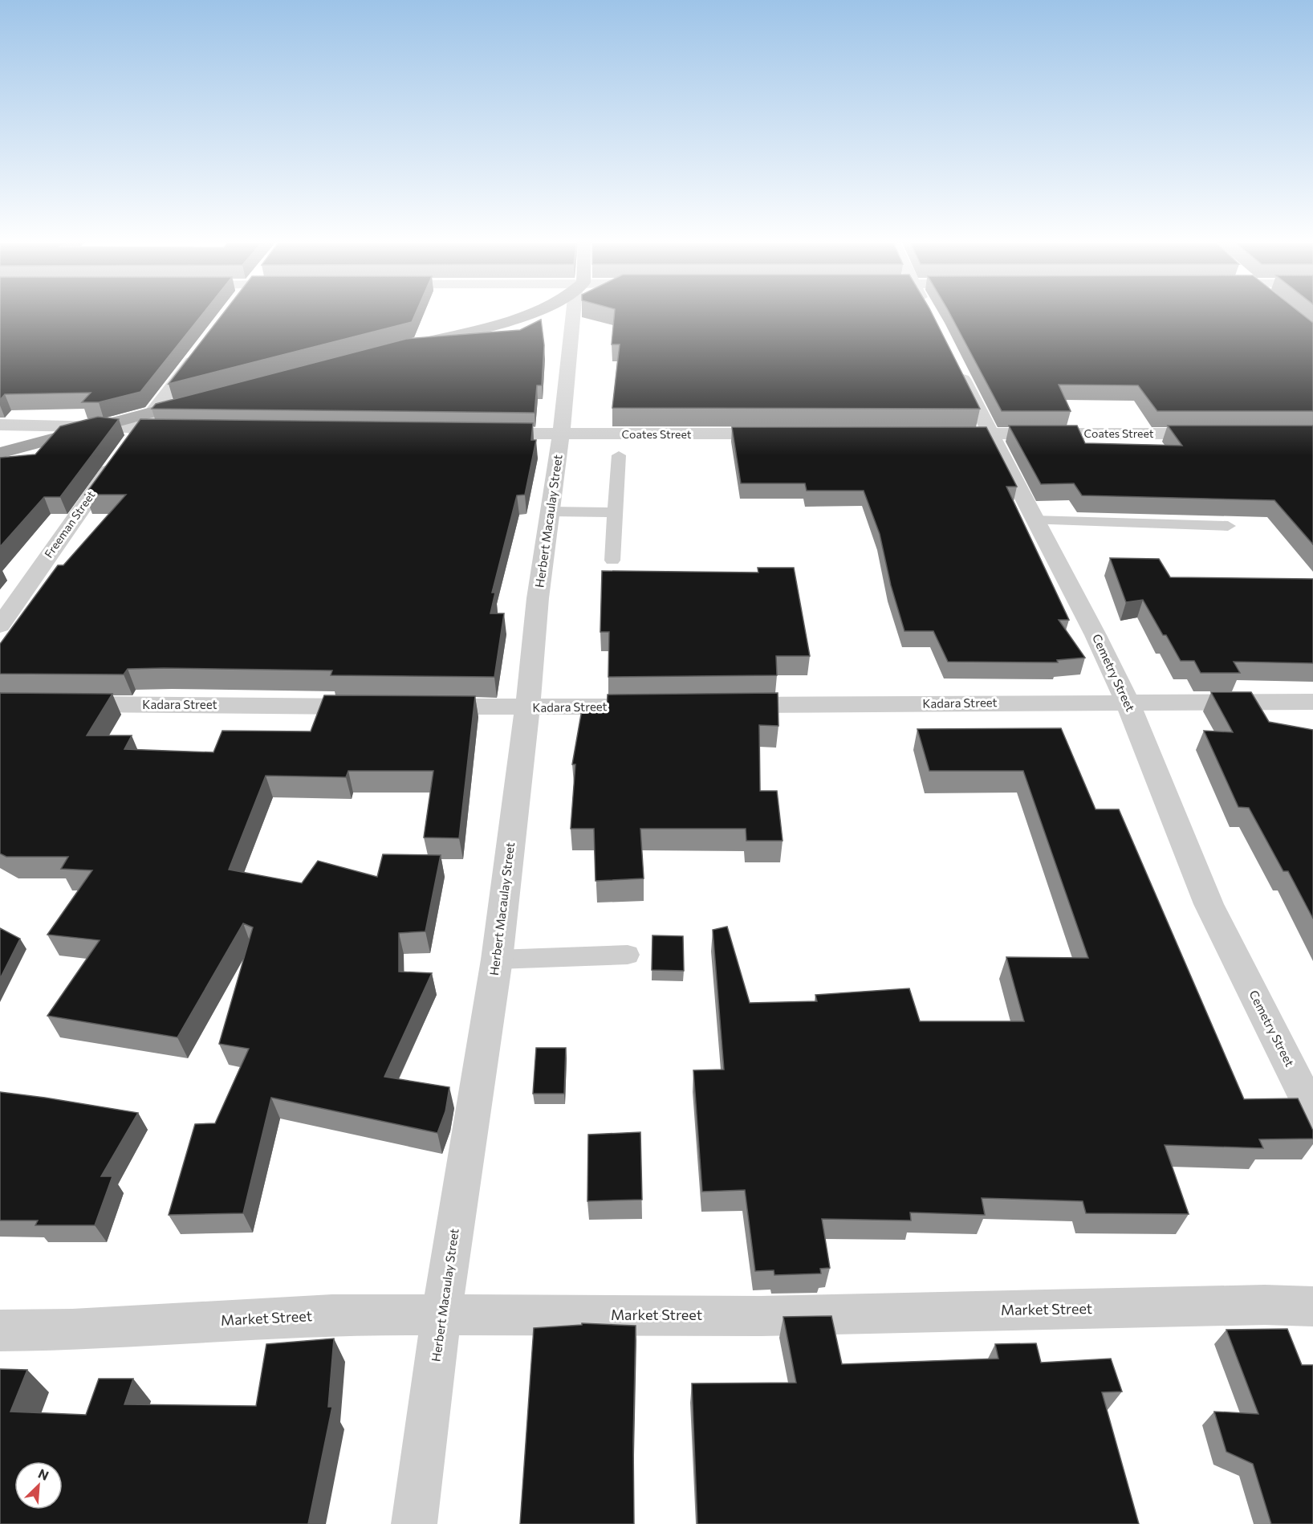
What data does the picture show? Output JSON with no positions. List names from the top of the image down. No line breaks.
{"streets":{"street":["Coates Street","Herbert Macaulay Street","Freeman Street","Cemetry Street","Kadara Street","Market Street"]},"crossings":[["Coates Street","Herbert Macaulay Street"],["Coates Street","Cemetry Street"],["Herbert Macaulay Street","Kadara Street"],["Herbert Macaulay Street","Market Street"],["Cemetry Street","Kadara Street"]],"north":"top right"}
